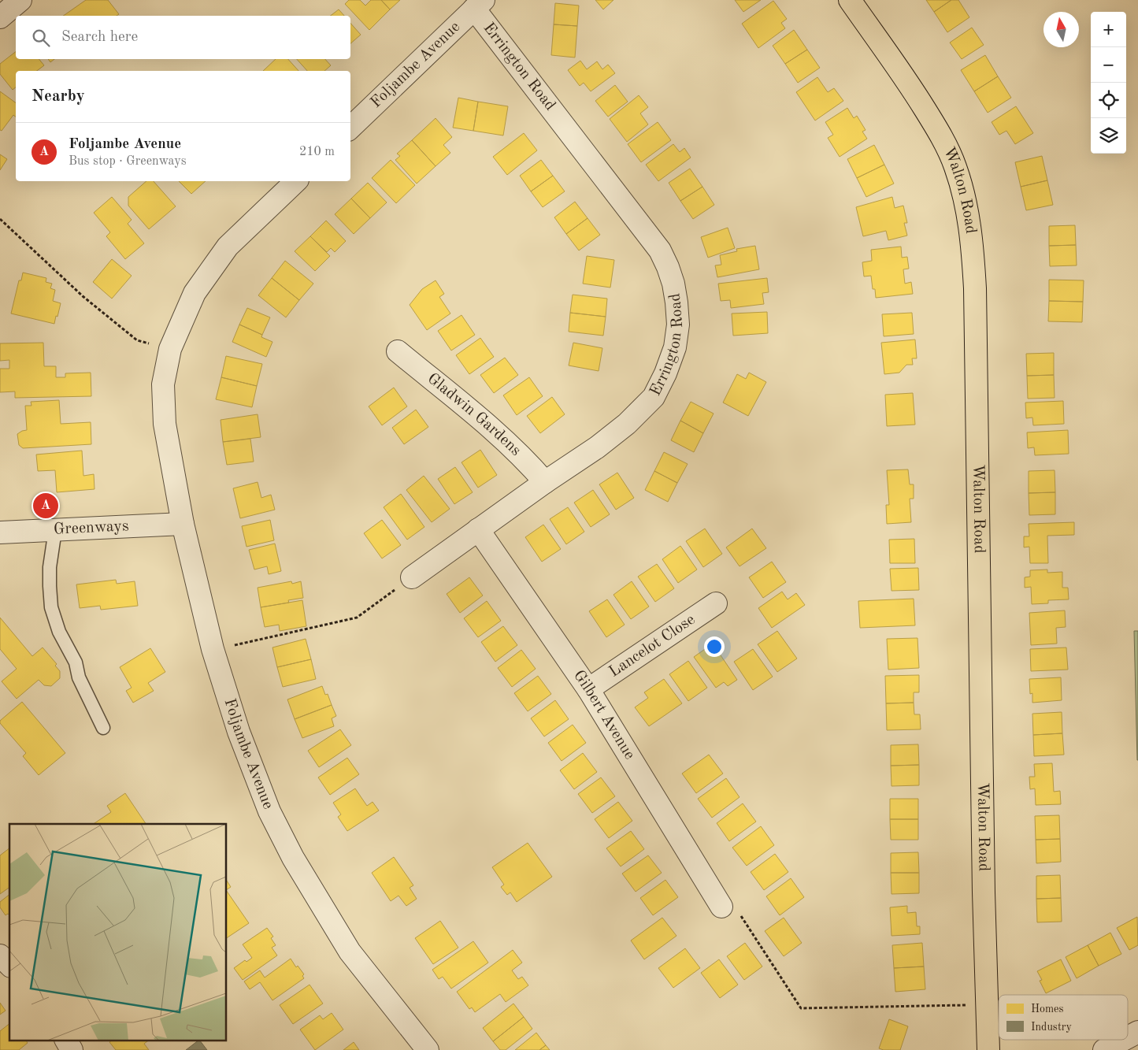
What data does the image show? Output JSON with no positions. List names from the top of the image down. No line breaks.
{"streets":{"main road":["Walton Road"],"street":["Foljambe Avenue","Errington Road","Gladwin Gardens","Greenways","Lancelot Close","Gilbert Avenue"]},"crossings":[["Foljambe Avenue","Errington Road"],["Foljambe Avenue","Greenways"],["Errington Road","Gladwin Gardens"],["Errington Road","Gilbert Avenue"],["Lancelot Close","Gilbert Avenue"]],"legend":["Homes","Industry"],"north":"top","page":{"map_buttons":["+","−"],"search":"Search here","heading":"Nearby","list":[{"mark":"A","name":"Foljambe Avenue","note":"Bus stop · Greenways","value":"210 m"}],"pins":"A"}}
